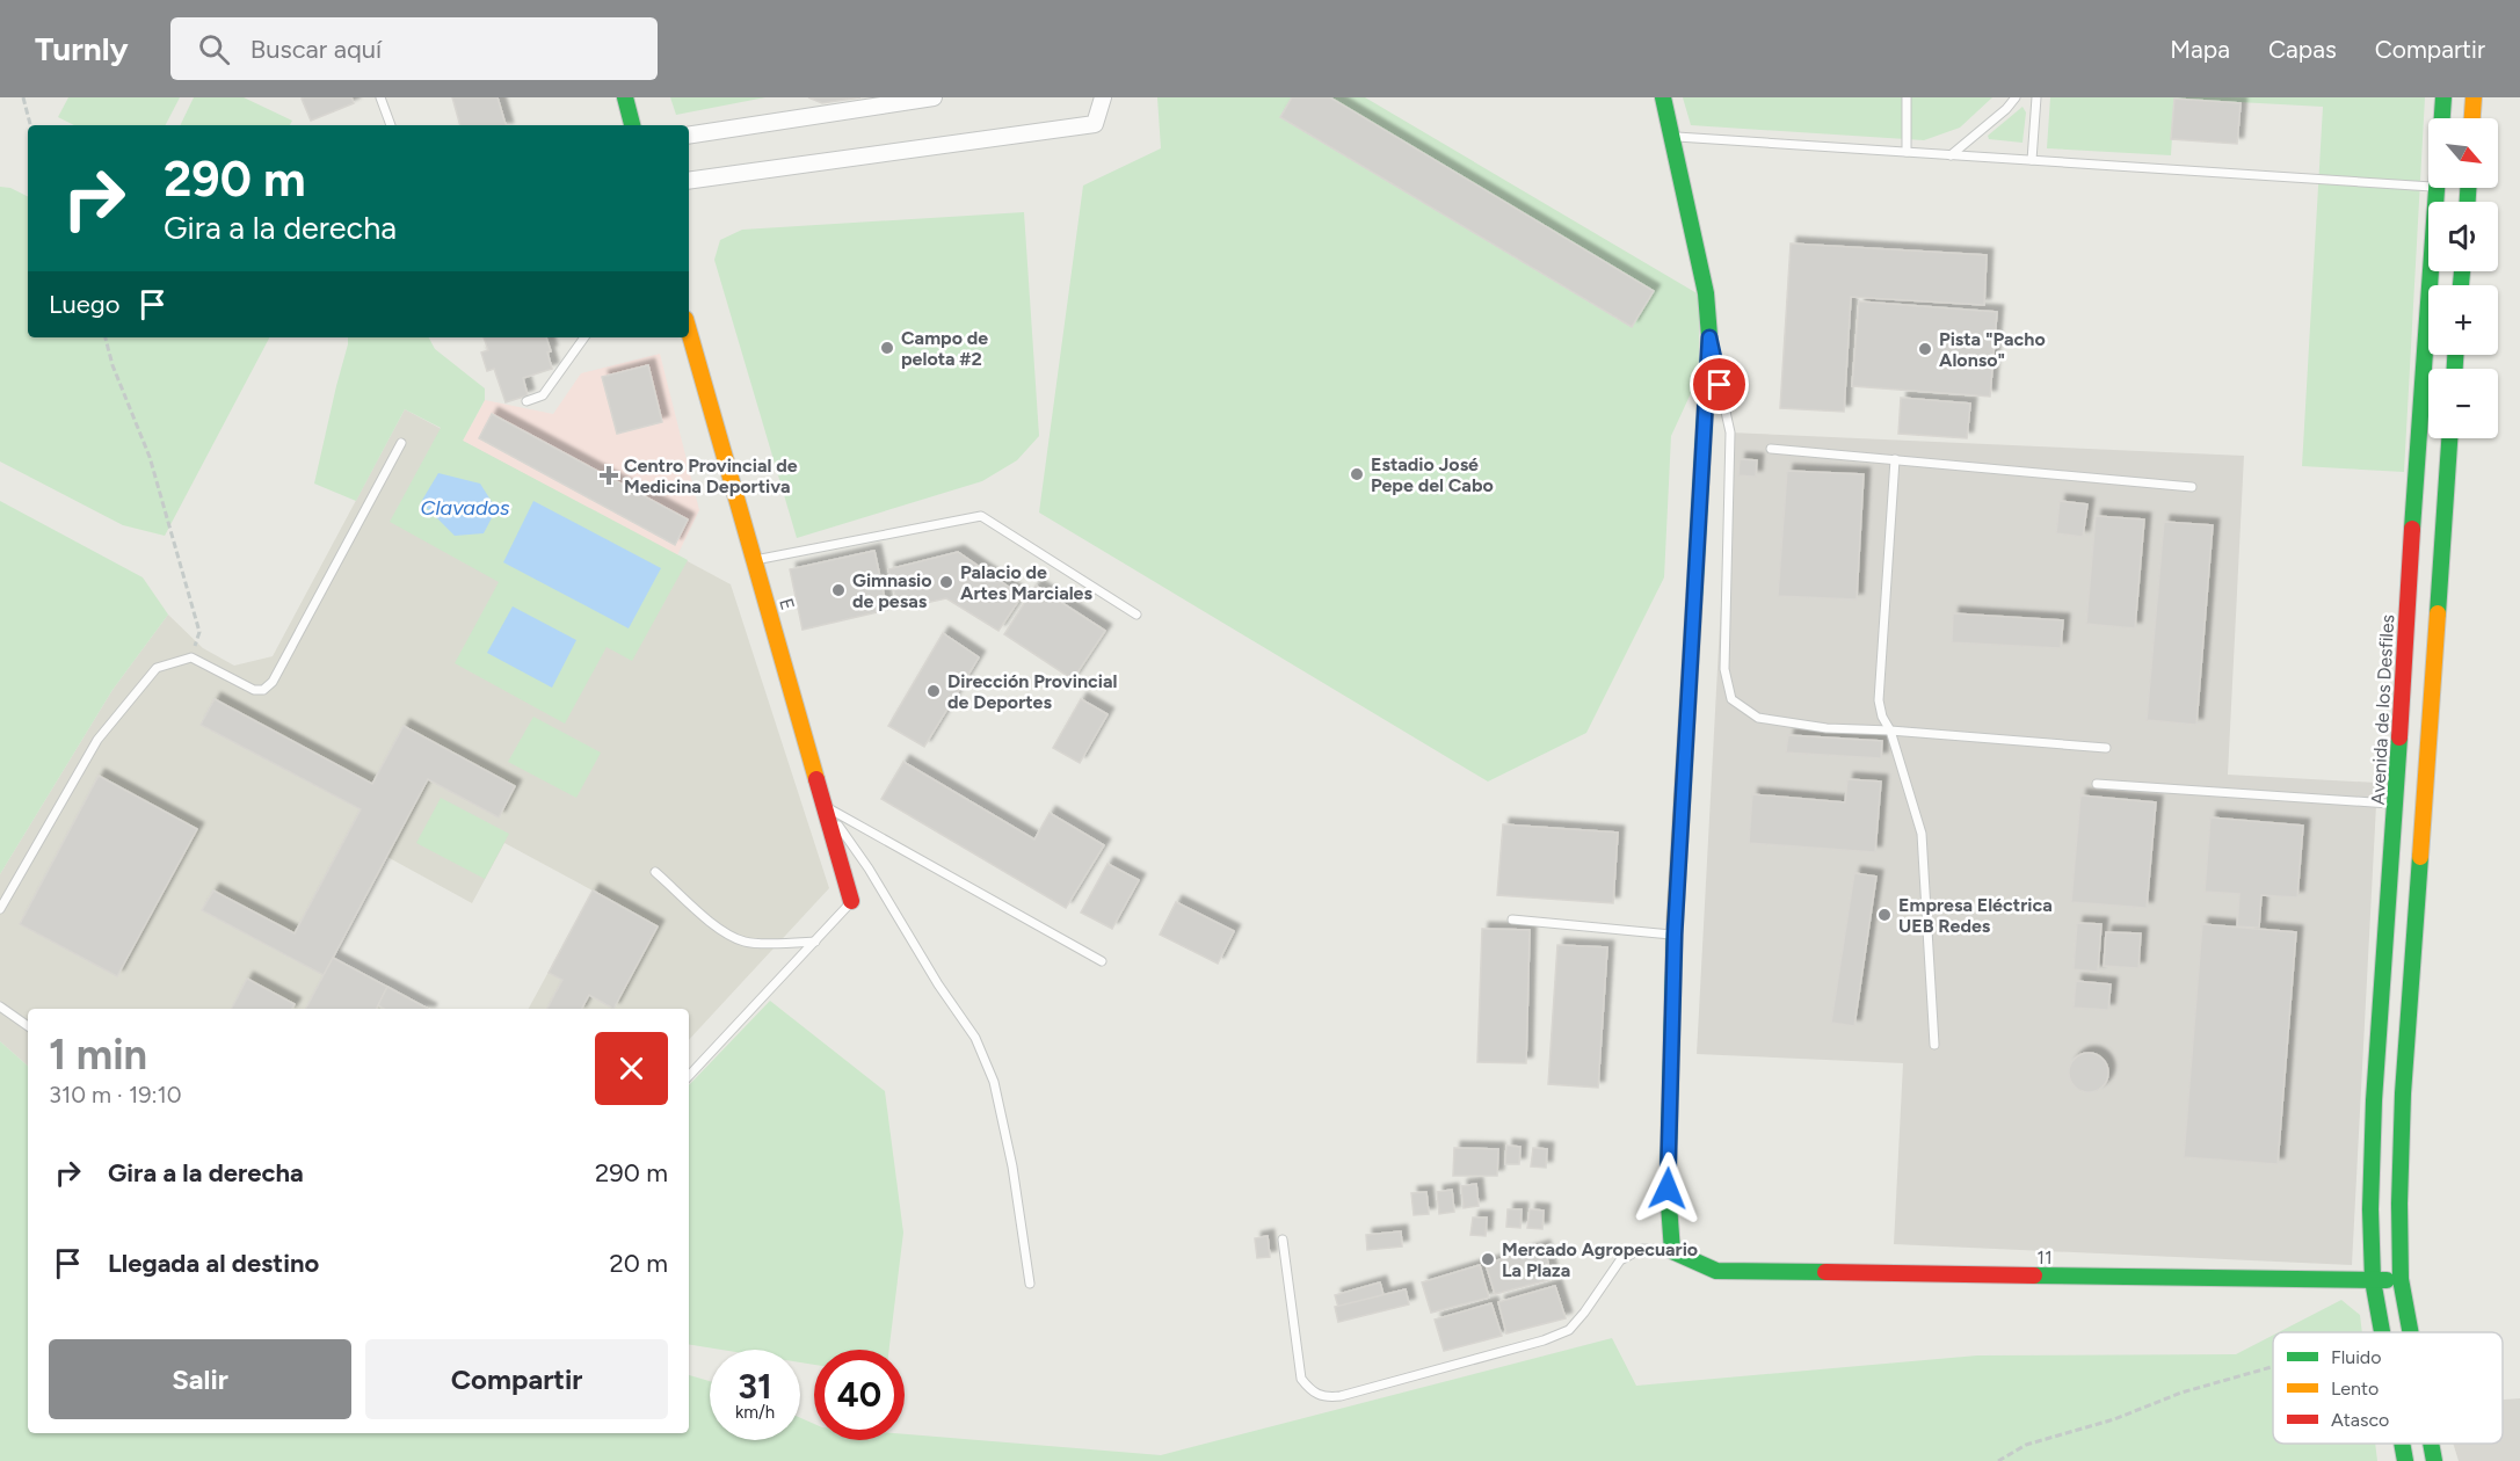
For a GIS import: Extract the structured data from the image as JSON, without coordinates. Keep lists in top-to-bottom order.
{
  "streets": {
    "main road": ["E", "Avenida de los Desfiles", "11"]
  },
  "crossings": [
    ["Avenida de los Desfiles", "11"]
  ],
  "water": ["Clavados"],
  "places": {
    "other": [
      "Campo de pelota #2",
      "Pista \"Pacho Alonso\"",
      "Estadio José Pepe del Cabo",
      "Palacio de Artes Marciales",
      "Gimnasio de pesas",
      "Dirección Provincial de Deportes",
      "Empresa Eléctrica UEB Redes",
      "Mercado Agropecuario La Plaza"
    ],
    "health": ["Centro Provincial de Medicina Deportiva"]
  },
  "legend": ["Fluido", "Lento", "Atasco"],
  "north": "bottom right",
  "page": {
    "header": "Turnly",
    "search": "Buscar aquí",
    "nav": ["Mapa", "Capas", "Compartir"],
    "map_buttons": ["+", "−"],
    "turn": ["290 m", "Gira a la derecha"],
    "then": "Luego",
    "heading": ["1 min", "310 m · 19:10"],
    "list": [
      {
        "name": "Gira a la derecha",
        "value": "290 m"
      },
      {
        "name": "Llegada al destino",
        "value": "20 m"
      }
    ],
    "buttons": ["Salir", "Compartir"],
    "speed": "31 km/h",
    "limit": "40"
  }
}
